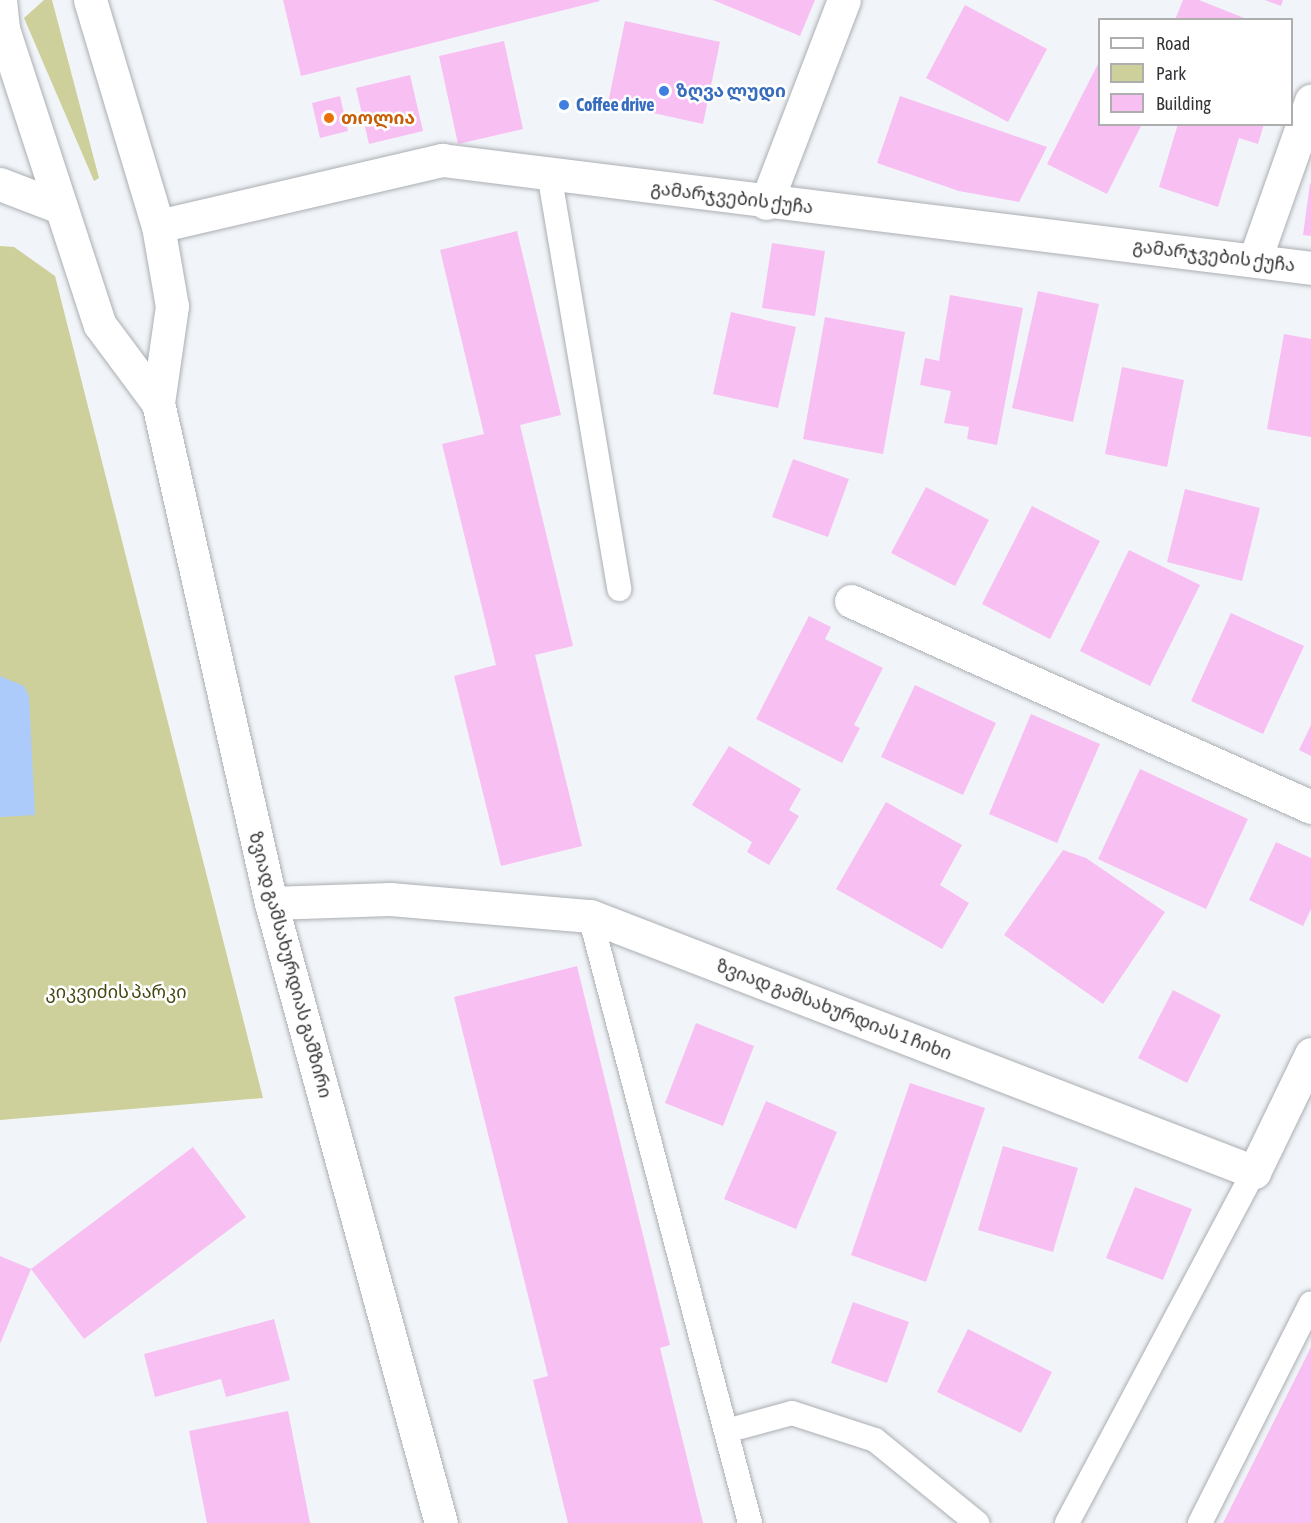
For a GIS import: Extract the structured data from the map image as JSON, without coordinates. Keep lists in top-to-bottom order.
{
  "streets": {
    "street": ["გამარჯვების ქუჩა", "ზვიად გამსახურდიას გამზირი", "ზვიად გამსახურდიას 1 ჩიხი"]
  },
  "crossings": [
    ["გამარჯვების ქუჩა", "ზვიად გამსახურდიას გამზირი"],
    ["ზვიად გამსახურდიას გამზირი", "ზვიად გამსახურდიას 1 ჩიხი"]
  ],
  "parks": ["კიკვიძის პარკი"],
  "places": ["ზღვა ლუდი", "Coffee drive", "თოლია"],
  "legend": ["Road", "Park", "Building"]
}
